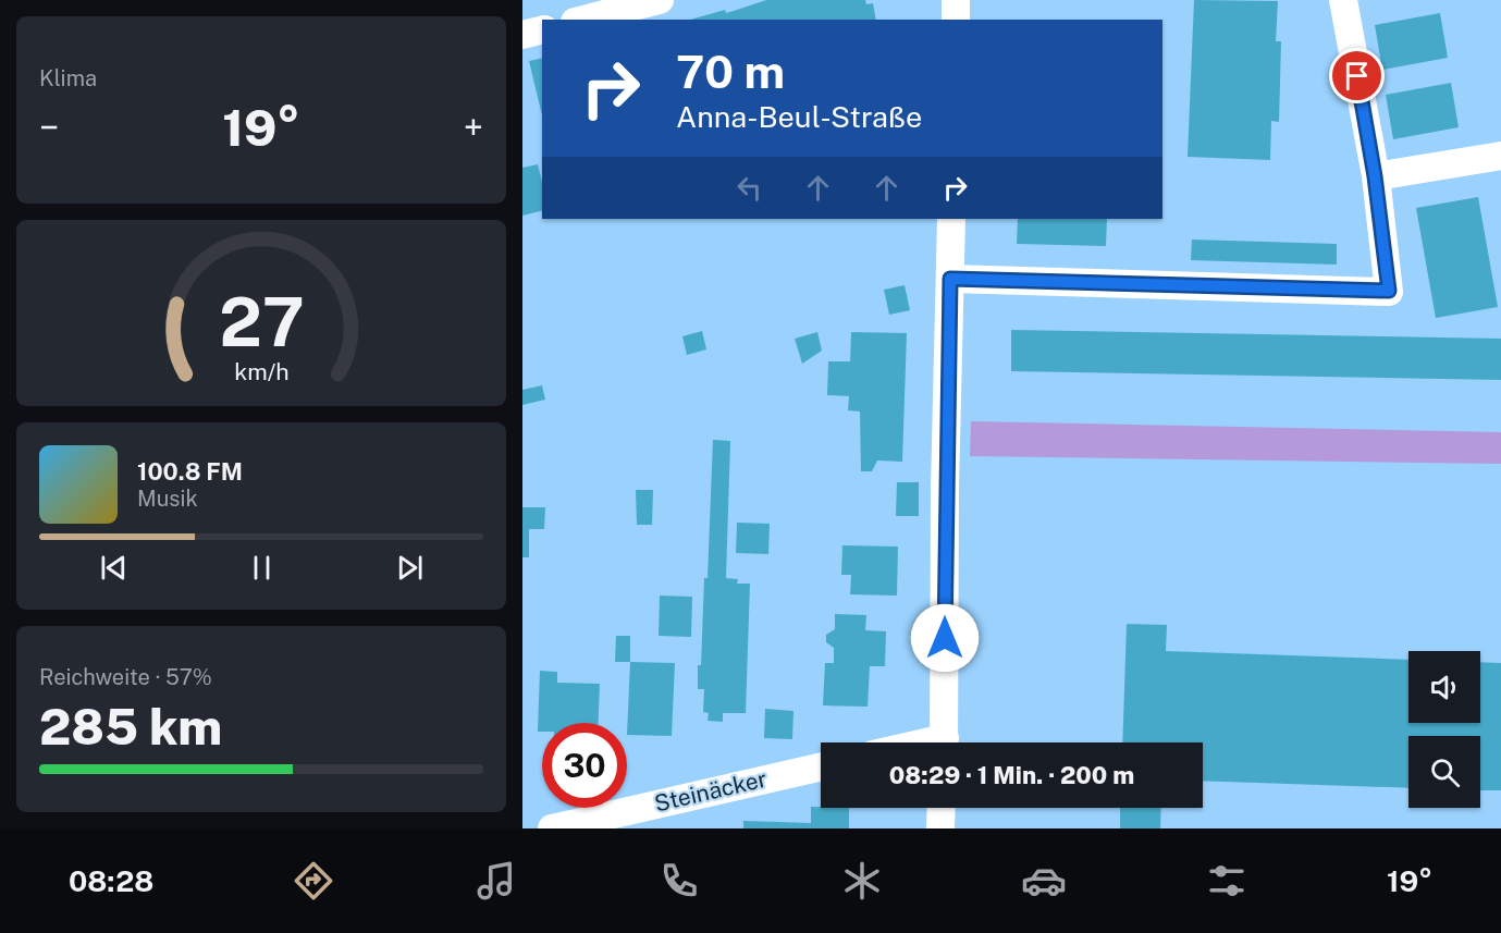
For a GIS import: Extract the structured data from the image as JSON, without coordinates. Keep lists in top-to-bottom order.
{
  "streets": {
    "street": ["Steinäcker"]
  },
  "page": {
    "tile": [
      "Klima",
      ["Reichweite · 57%", "285 km"]
    ],
    "turn": ["70 m", "Anna-Beul-Straße"],
    "heat": ["−", "19°", "+"],
    "song": ["100.8 FM", "Musik"],
    "limit": "30",
    "trip": "08:29 · 1 Min. · 200 m",
    "tabs": ["08:28", "19°"],
    "gauge": ["27", "km/h"]
  }
}
